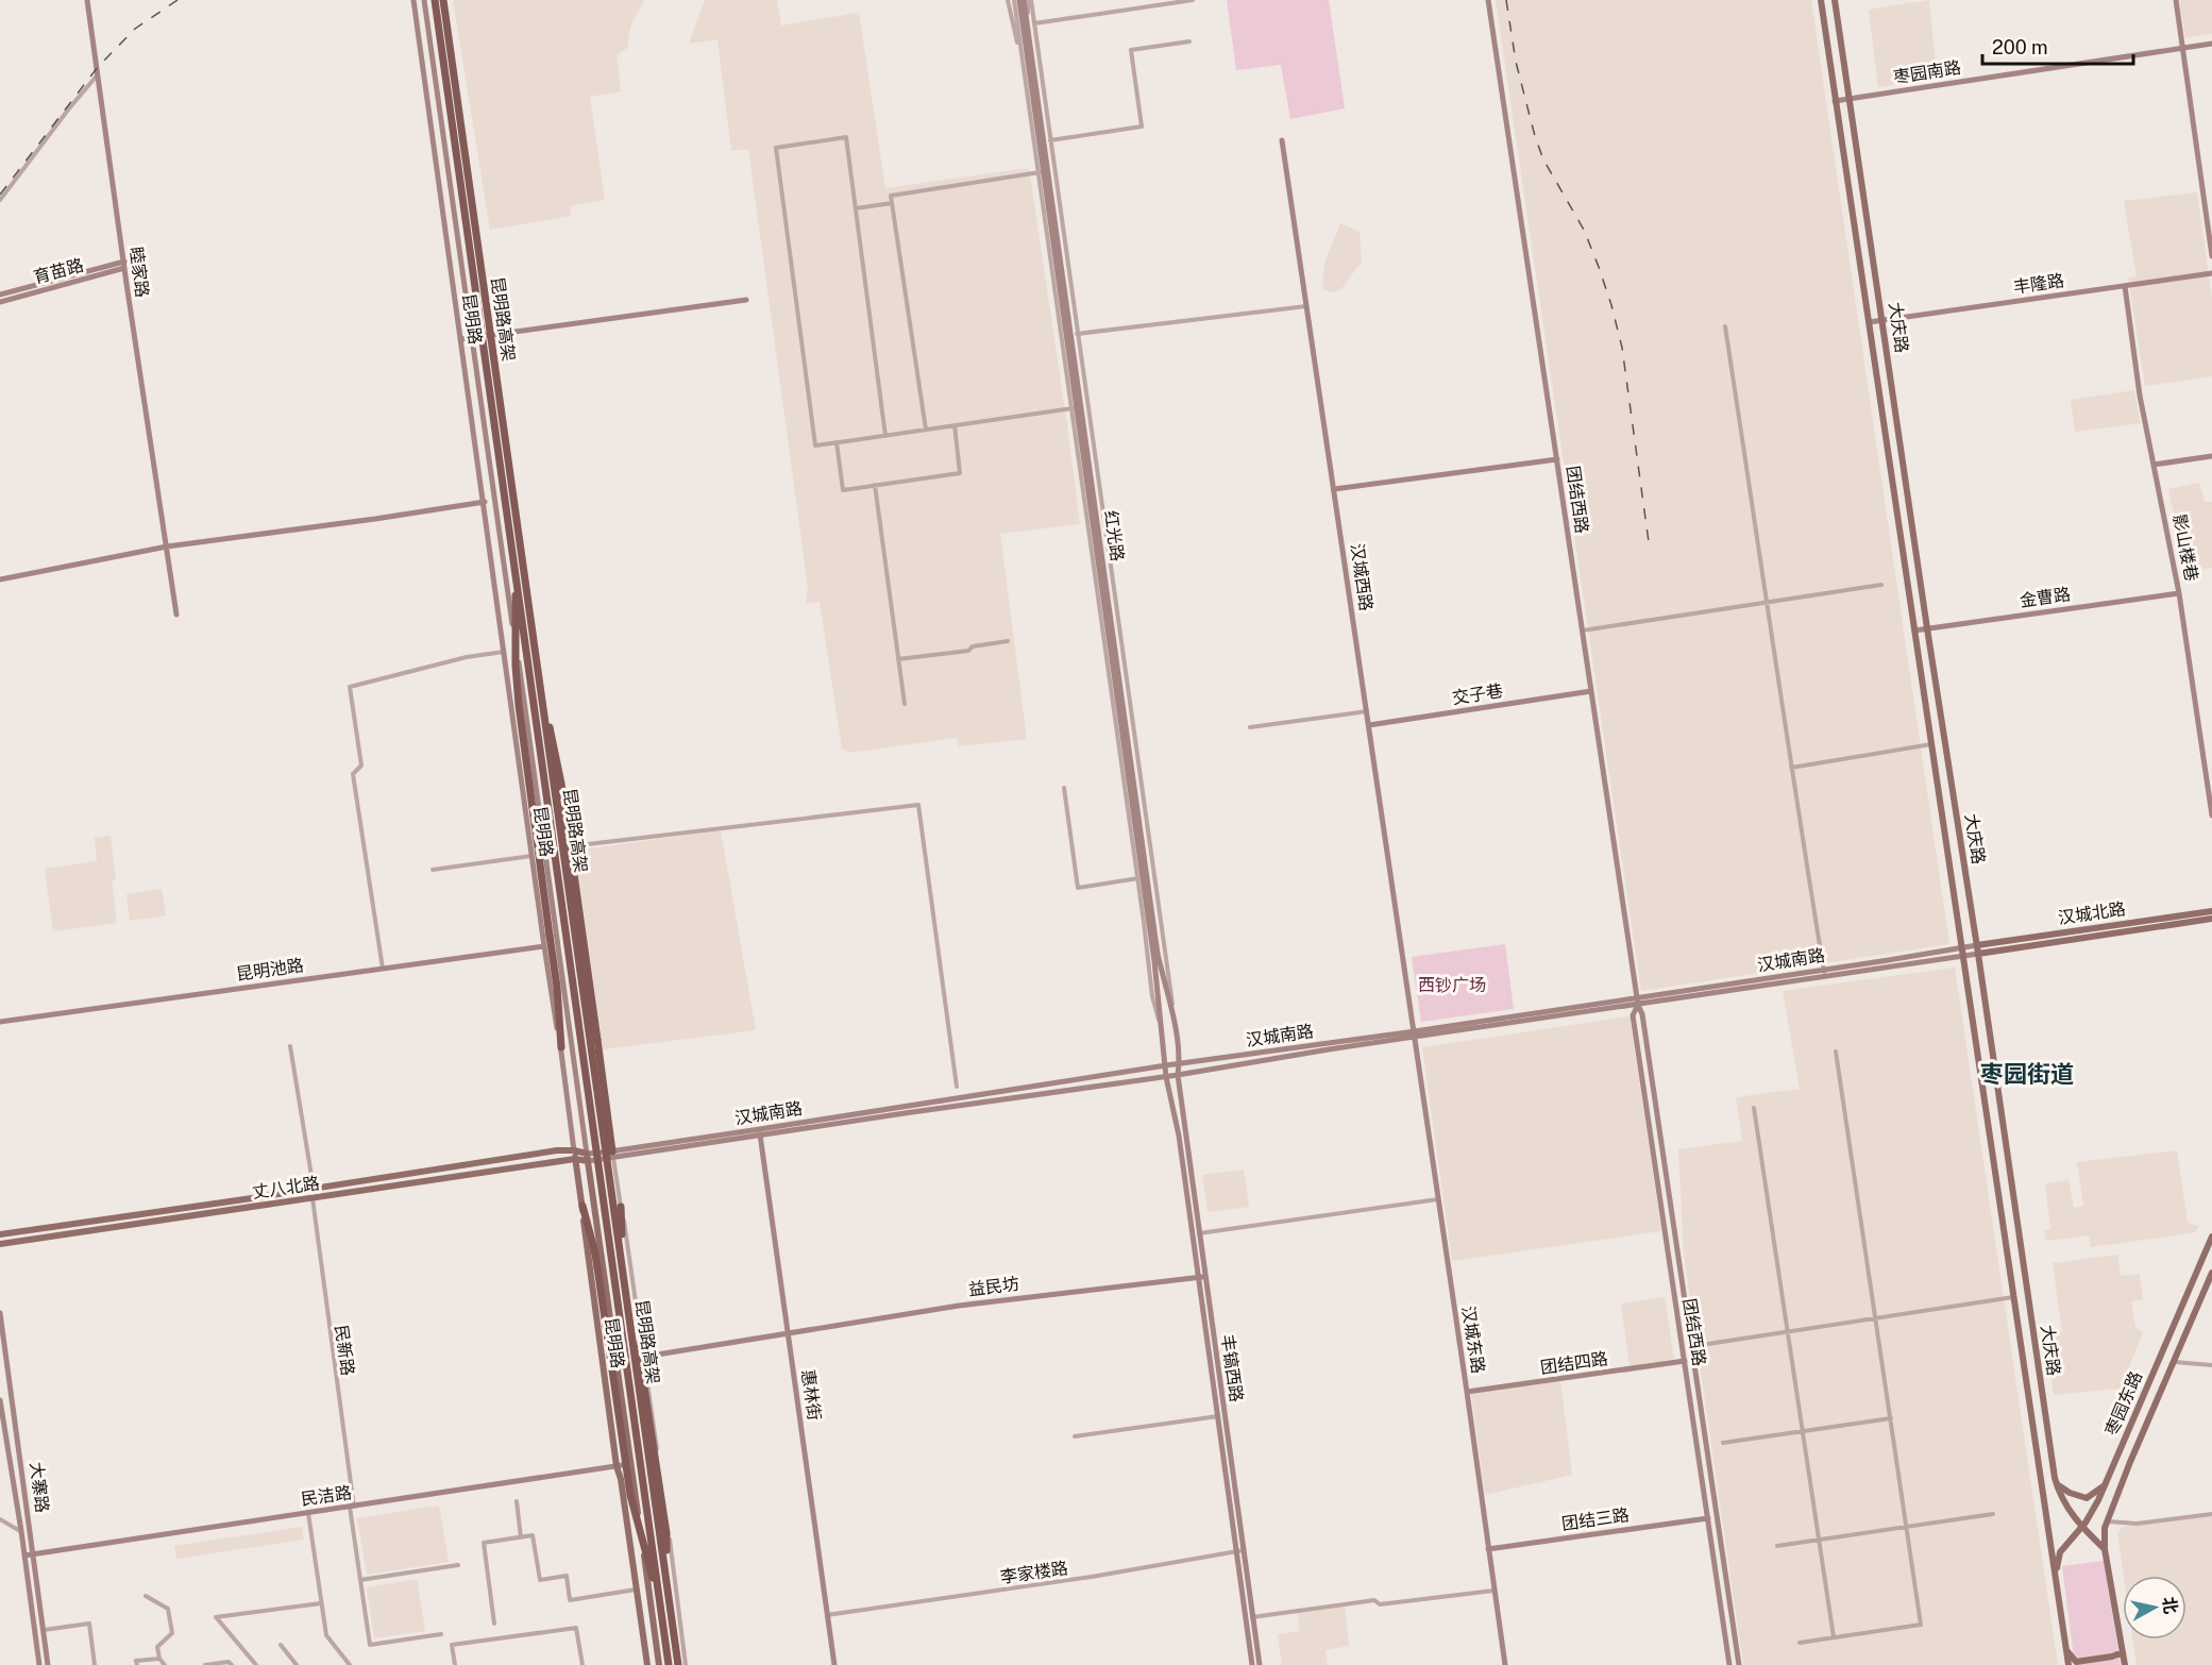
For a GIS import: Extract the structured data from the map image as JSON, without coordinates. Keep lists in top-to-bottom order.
{
  "streets": {
    "highway": ["昆明路高架"],
    "main road": [
      "昆明路",
      "大庆路",
      "汉城北路",
      "丈八北路",
      "枣园东路"
    ],
    "street": [
      "枣园南路",
      "育苗路",
      "睦家路",
      "丰隆路",
      "团结西路",
      "红光路",
      "影山楼巷",
      "汉城西路",
      "金曹路",
      "交子巷",
      "汉城南路",
      "昆明池路",
      "益民坊",
      "汉城东路",
      "民新路",
      "团结四路",
      "丰镐西路",
      "惠林街",
      "大寨路",
      "民洁路",
      "团结三路",
      "李家楼路"
    ]
  },
  "crossings": [
    ["枣园南路", "大庆路"],
    ["育苗路", "睦家路"],
    ["丰隆路", "大庆路"],
    ["丰隆路", "影山楼巷"],
    ["昆明路", "汉城南路"],
    ["昆明路", "昆明池路"],
    ["昆明路", "丈八北路"],
    ["昆明路", "益民坊"],
    ["昆明路", "民洁路"],
    ["大庆路", "金曹路"],
    ["大庆路", "汉城北路"],
    ["大庆路", "汉城南路"],
    ["大庆路", "枣园东路"],
    ["团结西路", "交子巷"],
    ["团结西路", "汉城南路"],
    ["团结西路", "团结四路"],
    ["团结西路", "团结三路"],
    ["红光路", "汉城南路"],
    ["红光路", "丰镐西路"],
    ["影山楼巷", "金曹路"],
    ["汉城西路", "交子巷"],
    ["汉城西路", "汉城东路"],
    ["汉城北路", "汉城南路"],
    ["汉城南路", "丈八北路"],
    ["汉城南路", "汉城东路"],
    ["汉城南路", "丰镐西路"],
    ["汉城南路", "惠林街"],
    ["丈八北路", "民新路"],
    ["益民坊", "丰镐西路"],
    ["益民坊", "惠林街"],
    ["汉城东路", "团结四路"],
    ["汉城东路", "团结三路"],
    ["民新路", "民洁路"],
    ["丰镐西路", "李家楼路"],
    ["惠林街", "李家楼路"],
    ["大寨路", "民洁路"]
  ],
  "districts": ["枣园街道"],
  "parks": ["西钞广场"],
  "scale_bar": "200 m",
  "north": "right"
}
